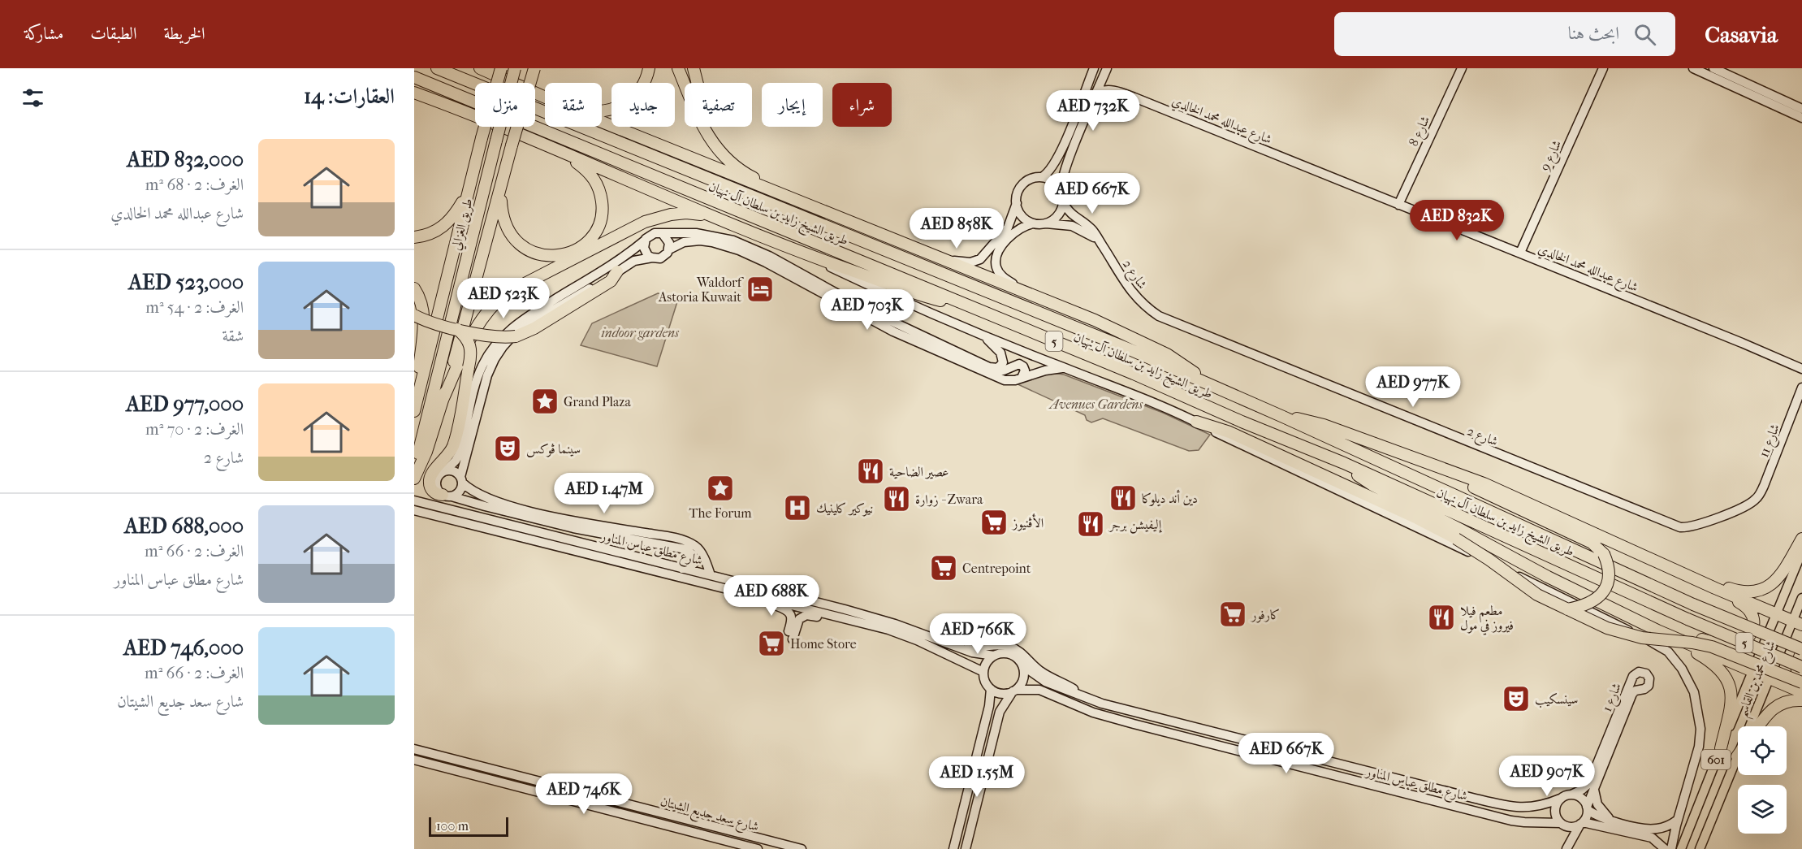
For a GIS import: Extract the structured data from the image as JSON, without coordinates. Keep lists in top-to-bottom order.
{
  "streets": {
    "highway": ["طريق الشيخ زايد بن سلطان آل نهيان", "طريق الغزالي", "5"],
    "main road": ["شارع محمد بن القاسم", "601"],
    "street": [
      "شارع عبدالله محمد الخالدي",
      "شارع 8",
      "شارع 9",
      "شارع 2",
      "شارع 11",
      "شارع مطلق عباس المناور",
      "شارع 1",
      "شارع سعد جديع الشيتان"
    ]
  },
  "crossings": [
    ["شارع عبدالله محمد الخالدي", "شارع 8"],
    ["شارع عبدالله محمد الخالدي", "شارع 9"],
    ["شارع 2", "شارع 11"],
    ["شارع مطلق عباس المناور", "شارع 1"]
  ],
  "parks": ["indoor gardens", "Avenues Gardens"],
  "places": {
    "hotel": ["Waldorf Astoria Kuwait"],
    "place": ["Grand Plaza", "The Forum"],
    "theatre": ["سينما ڤوكس", "سينسكيب"],
    "restaurant": [
      "عصير الضاحية",
      "دين أند ديلوكا",
      "زوارة - Zwara",
      "إليفيشن برجر",
      "مطعم فيلا فيروز في مول"
    ],
    "hospital": ["نيوكير كلينيك"],
    "supermarket": [
      "الأڤنيوز",
      "Centrepoint",
      "كارفور",
      "Home Store"
    ]
  },
  "scale_bar": "100 m",
  "page": {
    "header": "Casavia",
    "search": "ابحث هنا",
    "nav": ["الخريطة", "الطبقات", "مشاركة"],
    "heading": "العقارات: 14",
    "chip": [
      "شراء",
      "إيجار",
      "تصفية",
      "جديد",
      "شقة",
      "منزل"
    ],
    "price": [
      "AED 732K",
      "AED 667K",
      "AED 832K",
      "AED 858K",
      "AED 523K",
      "AED 703K",
      "AED 977K",
      "AED 1.47M",
      "AED 688K",
      "AED 766K",
      "AED 667K",
      "AED 907K",
      "AED 1.55M",
      "AED 746K"
    ],
    "list": [
      {
        "name": "AED 832,000",
        "note": "الغرف: 2 · 68 m² · شارع عبدالله محمد الخالدي"
      },
      {
        "name": "AED 523,000",
        "note": "الغرف: 2 · 54 m² · شقة"
      },
      {
        "name": "AED 977,000",
        "note": "الغرف: 2 · 70 m² · شارع 2"
      },
      {
        "name": "AED 688,000",
        "note": "الغرف: 2 · 66 m² · شارع مطلق عباس المناور"
      },
      {
        "name": "AED 746,000",
        "note": "الغرف: 2 · 66 m² · شارع سعد جديع الشيتان"
      }
    ],
    "scale": "100 m"
  }
}
